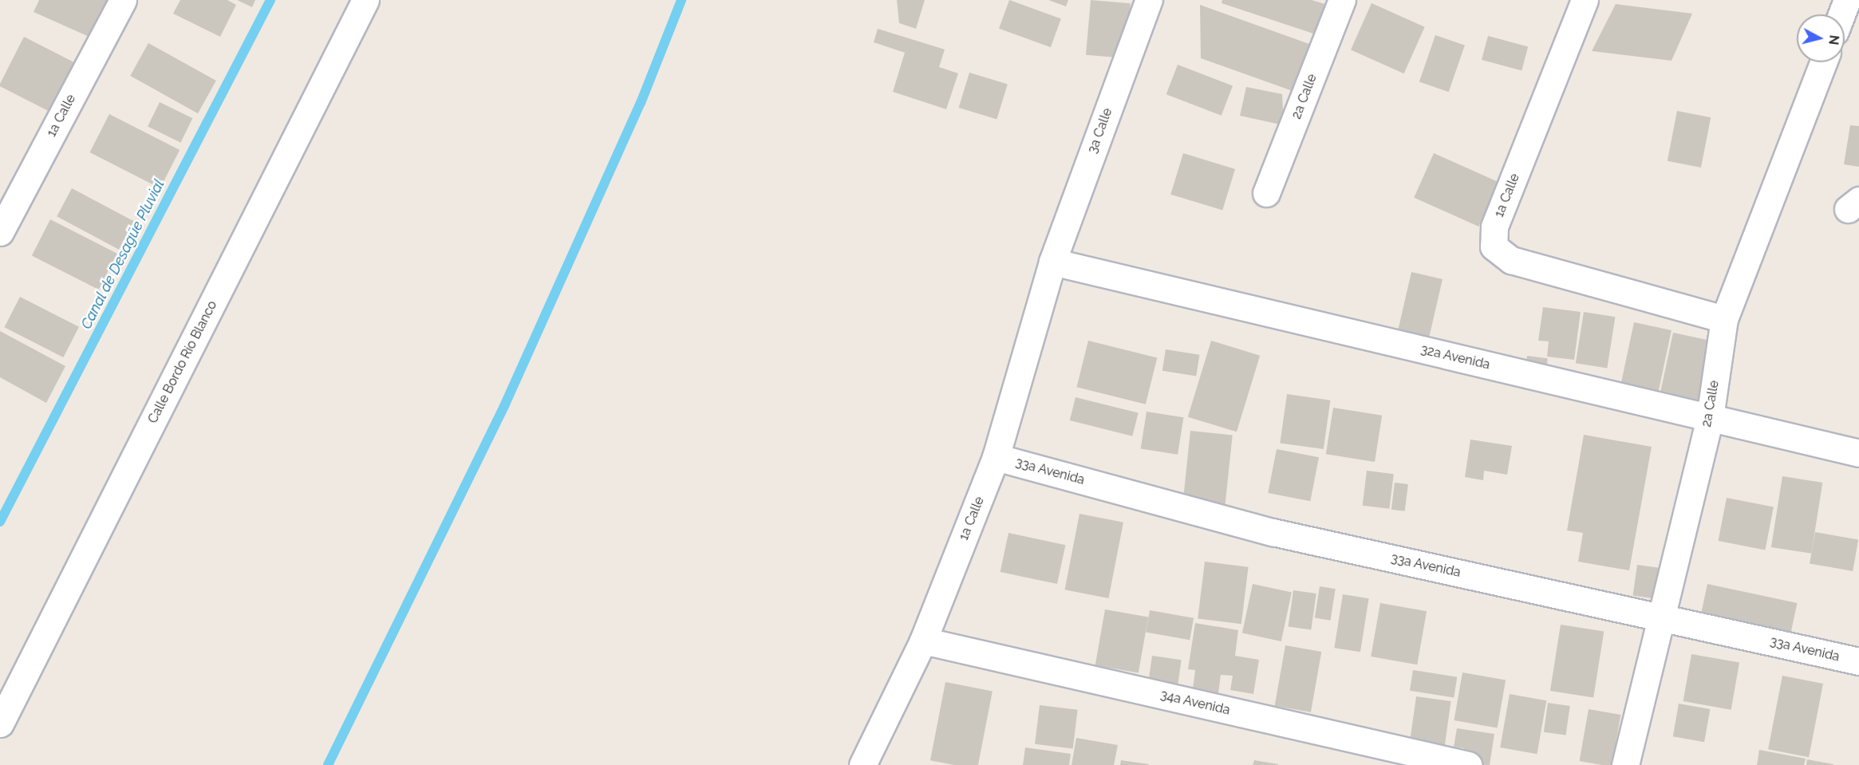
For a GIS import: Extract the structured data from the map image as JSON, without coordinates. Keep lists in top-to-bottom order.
{
  "streets": {
    "street": [
      "2a Calle",
      "1a Calle",
      "3a Calle",
      "32a Avenida",
      "Calle Bordo Río Blanco",
      "33a Avenida",
      "34a Avenida"
    ]
  },
  "crossings": [
    ["2a Calle", "1a Calle"],
    ["2a Calle", "32a Avenida"],
    ["2a Calle", "33a Avenida"],
    ["1a Calle", "3a Calle"],
    ["1a Calle", "32a Avenida"],
    ["1a Calle", "33a Avenida"],
    ["1a Calle", "34a Avenida"],
    ["3a Calle", "32a Avenida"]
  ],
  "water": ["Canal de Desagüe Pluvial"],
  "north": "right"
}
